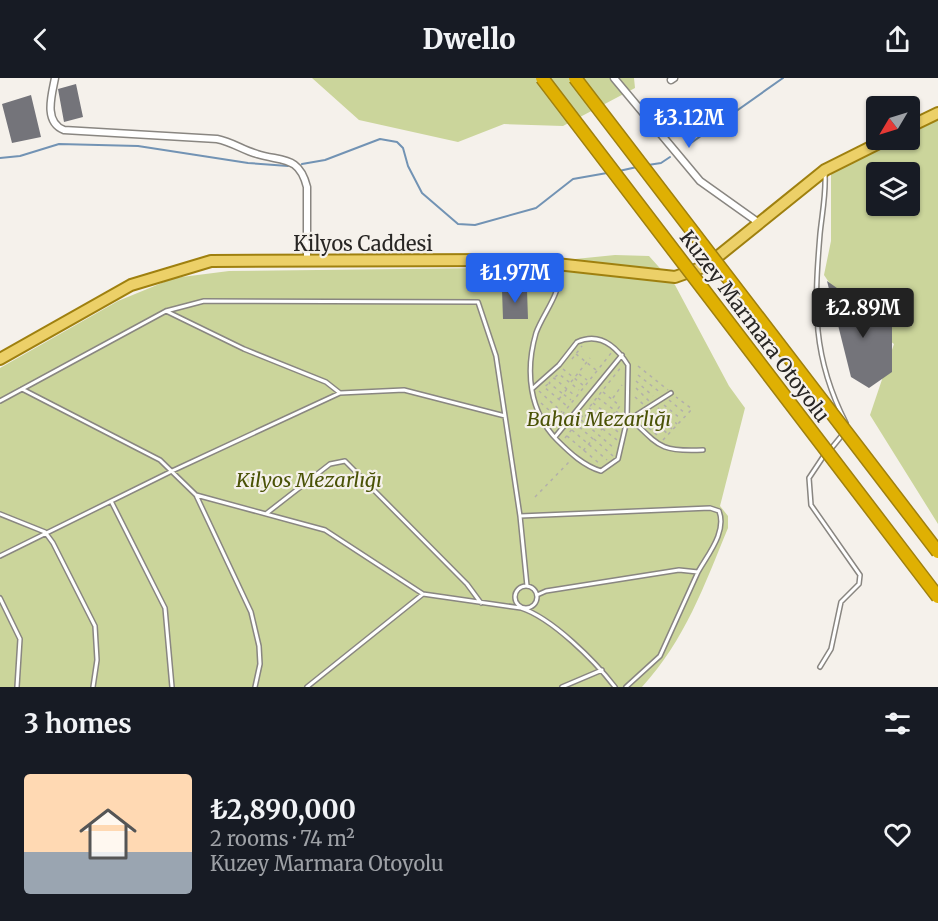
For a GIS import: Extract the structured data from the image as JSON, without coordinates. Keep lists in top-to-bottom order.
{
  "streets": {
    "highway": ["Kuzey Marmara Otoyolu"],
    "main road": ["Kilyos Caddesi"]
  },
  "parks": ["Bahai Mezarlığı", "Kilyos Mezarlığı"],
  "north": "bottom left",
  "page": {
    "header": "Dwello",
    "price": ["₺3.12M", "₺1.97M", "₺2.89M"],
    "heading": "3 homes",
    "list": [
      {
        "name": "₺2,890,000",
        "note": "2 rooms · 74 m² · Kuzey Marmara Otoyolu"
      }
    ]
  }
}
